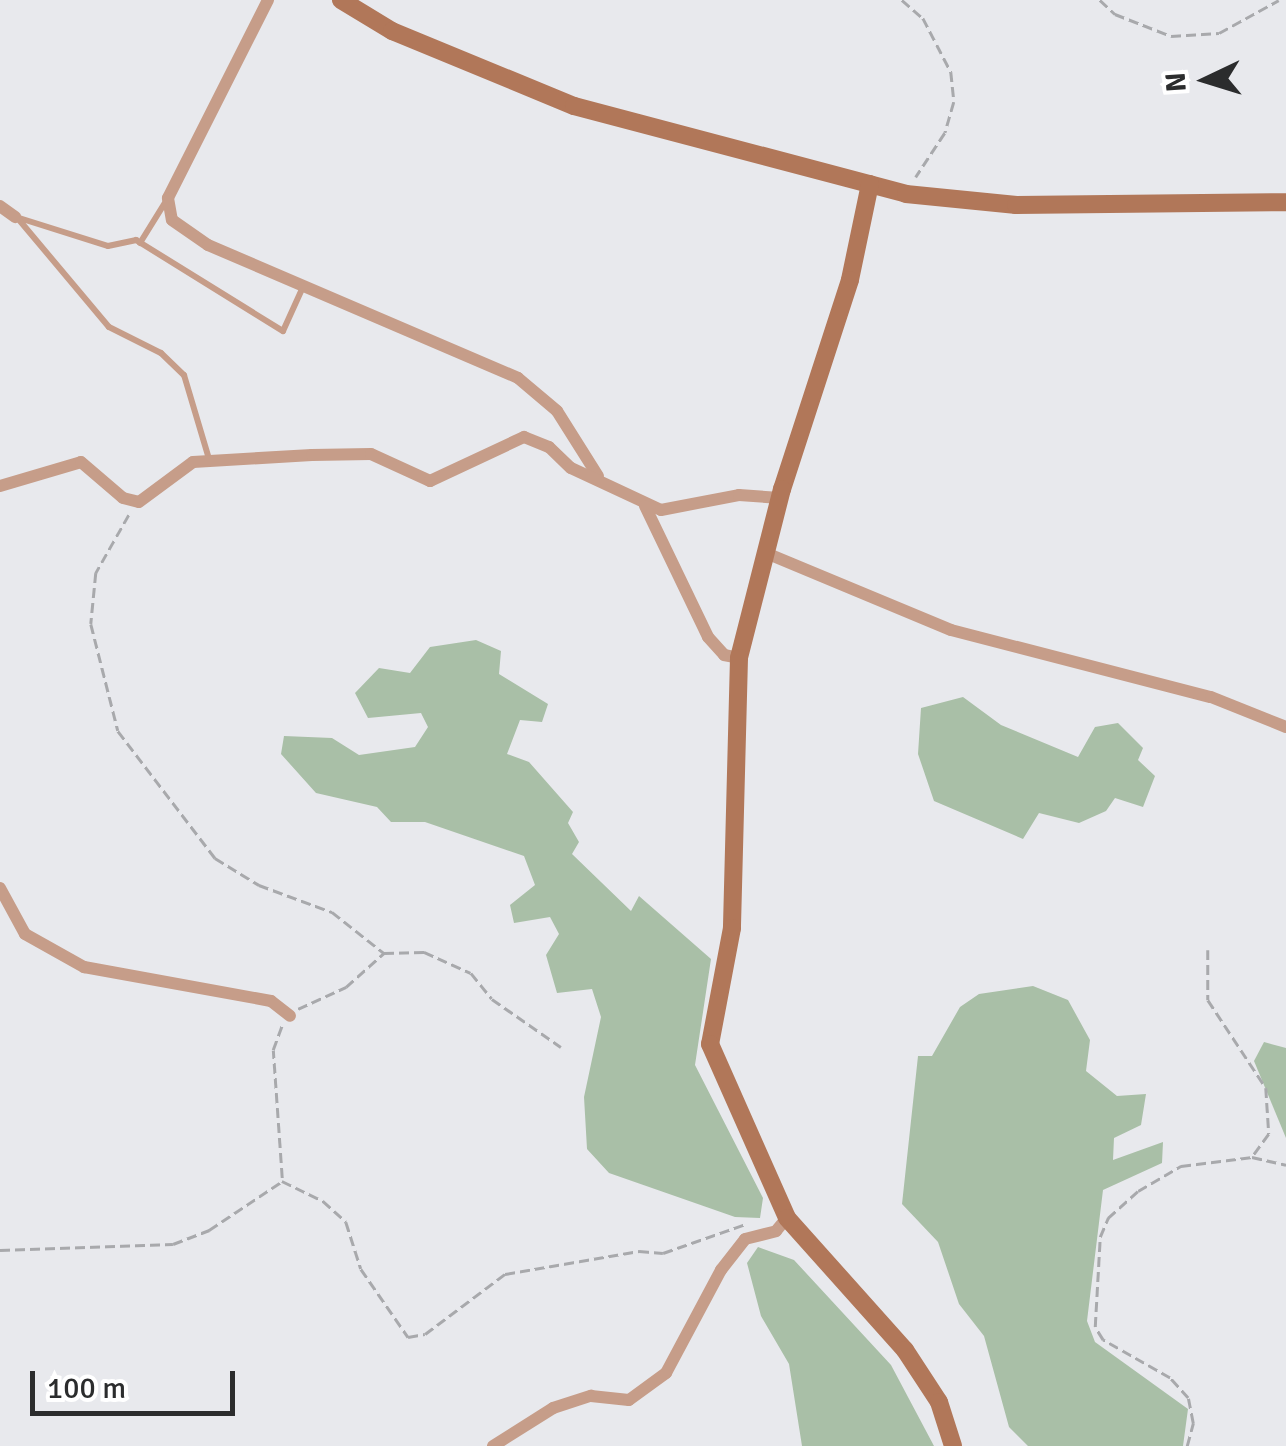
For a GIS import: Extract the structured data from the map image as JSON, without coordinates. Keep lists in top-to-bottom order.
{
  "scale_bar": "100 m",
  "north": "left"
}
